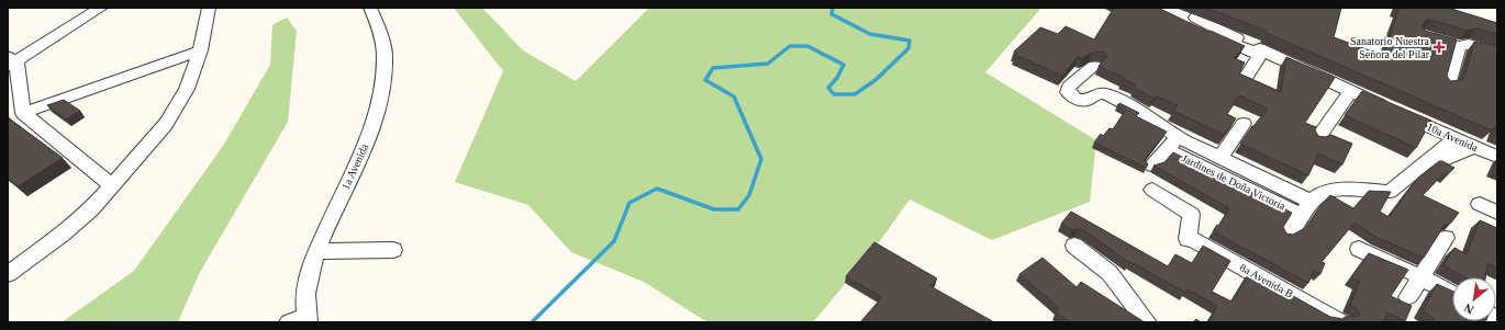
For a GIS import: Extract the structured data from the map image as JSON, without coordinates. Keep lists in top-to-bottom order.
{
  "streets": {
    "street": [
      "10a Avenida",
      "1a Avenida",
      "Jardines de Doña Victoria",
      "8a Avenida B"
    ]
  },
  "crossings": [
    ["10a Avenida", "Jardines de Doña Victoria"]
  ],
  "places": {
    "health": ["Sanatorio Nuestra Señora del Pilar"]
  },
  "north": "bottom left"
}
